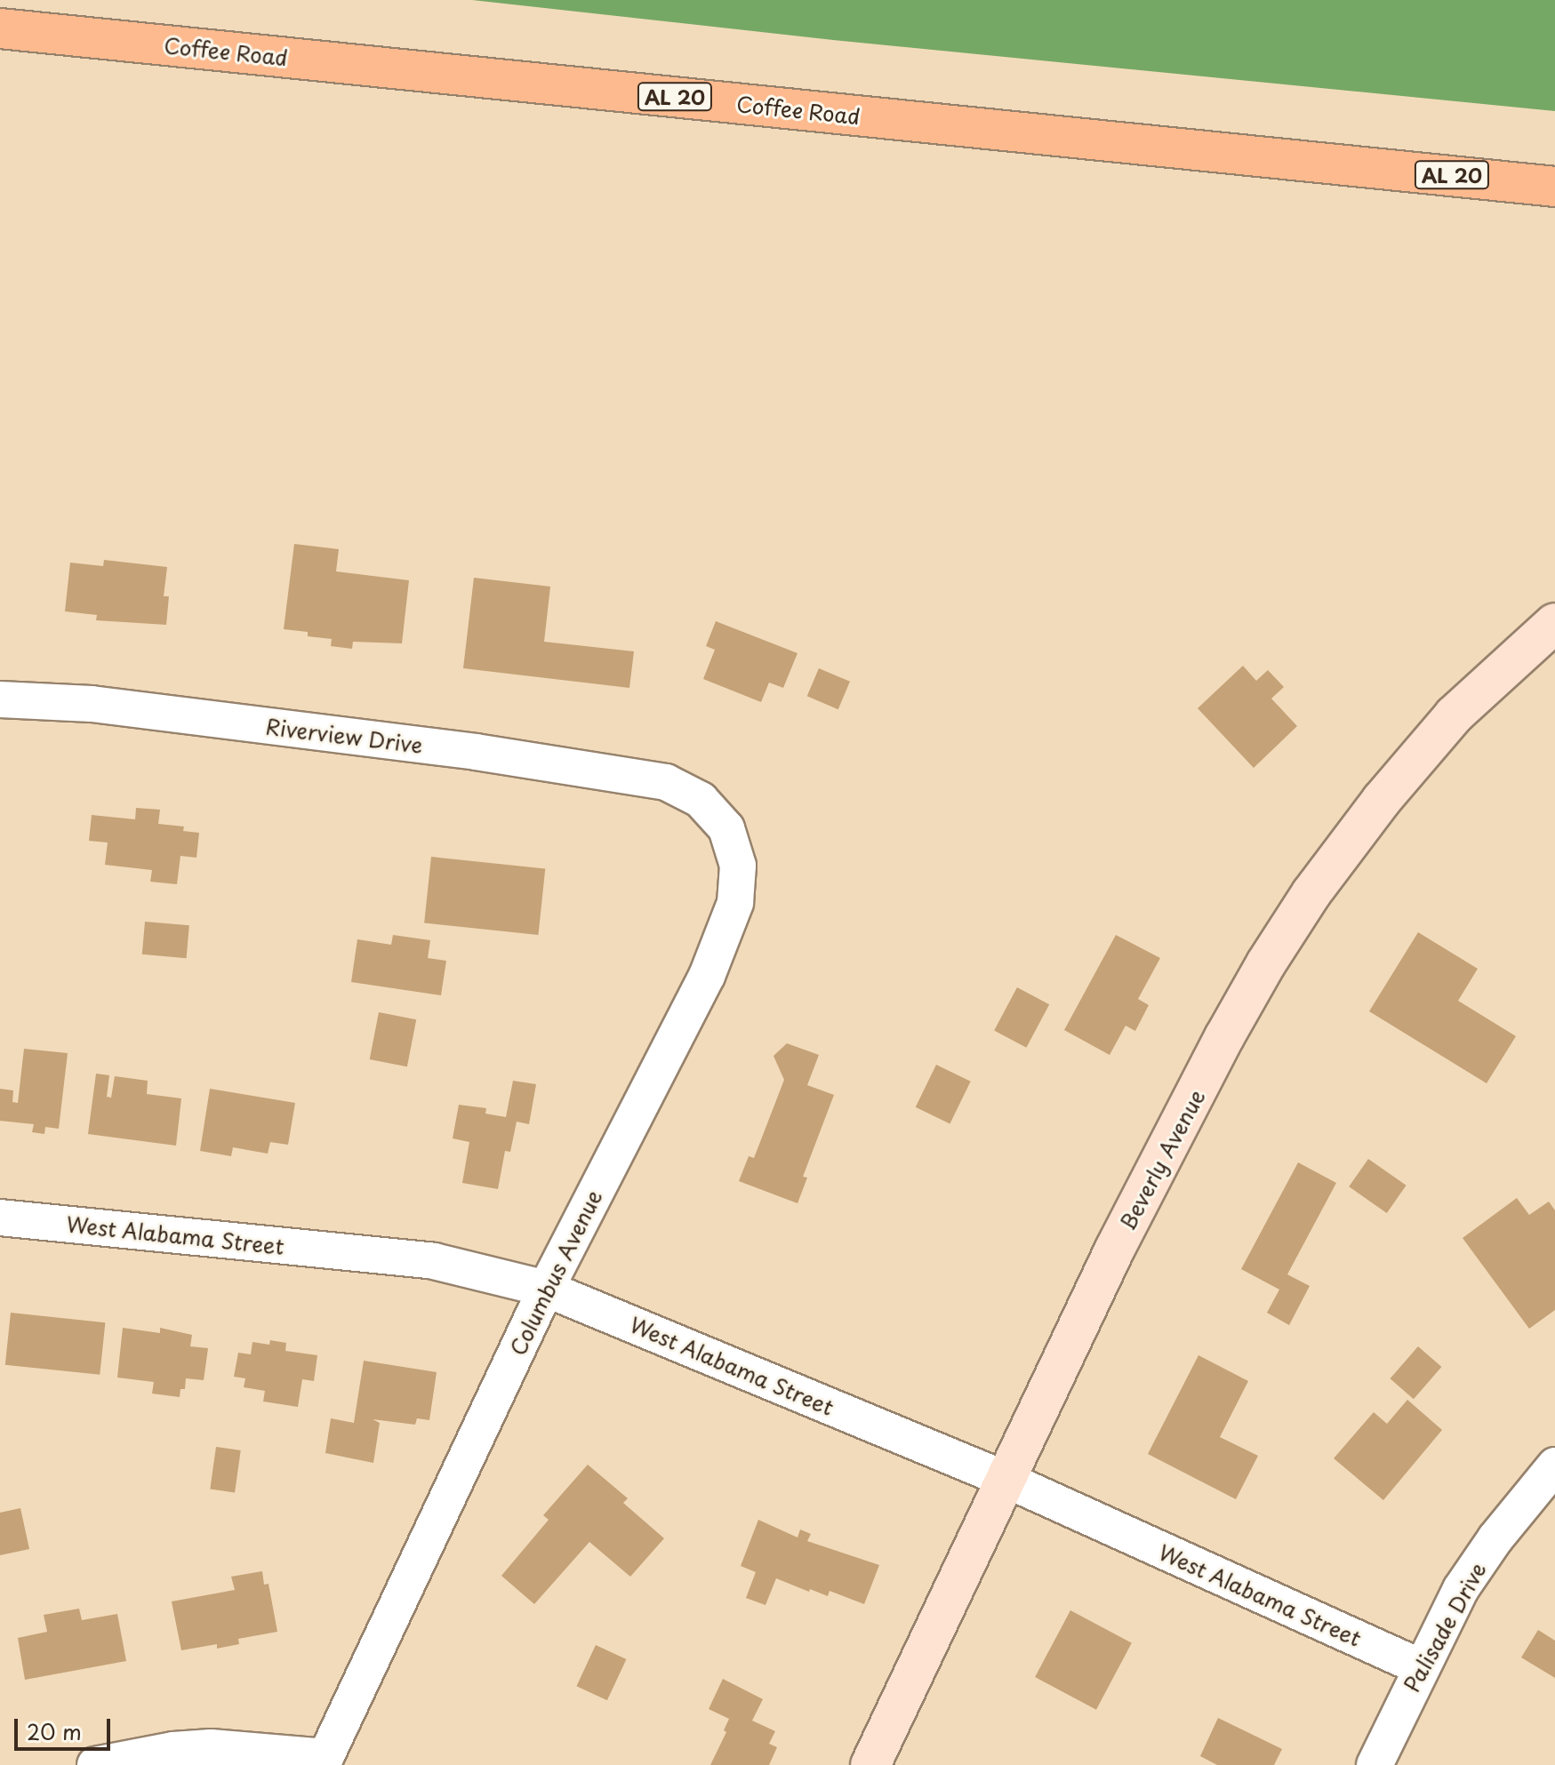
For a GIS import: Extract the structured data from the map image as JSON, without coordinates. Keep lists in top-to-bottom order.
{
  "streets": {
    "main road": ["Coffee Road", "AL 20"],
    "street": [
      "Riverview Drive",
      "Beverly Avenue",
      "West Alabama Street",
      "Columbus Avenue",
      "Palisade Drive"
    ]
  },
  "crossings": [
    ["Riverview Drive", "Columbus Avenue"],
    ["Beverly Avenue", "West Alabama Street"],
    ["West Alabama Street", "Columbus Avenue"],
    ["West Alabama Street", "Palisade Drive"]
  ],
  "scale_bar": "20 m"
}
